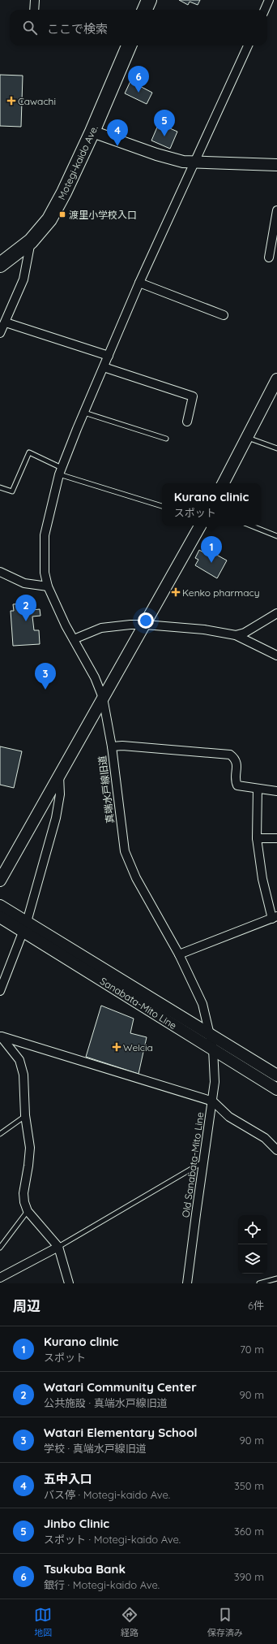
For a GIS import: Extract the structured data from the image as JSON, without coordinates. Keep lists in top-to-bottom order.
{
  "streets": {
    "highway": ["Motegi-kaido Ave."],
    "street": ["真端水戸線旧道", "Sanabata-Mito Line", "Old Sanabata-Mito Line"]
  },
  "crossings": [
    ["真端水戸線旧道", "Sanabata-Mito Line"],
    ["真端水戸線旧道", "Old Sanabata-Mito Line"],
    ["Sanabata-Mito Line", "Old Sanabata-Mito Line"]
  ],
  "places": {
    "health": ["Cawachi", "Kenko pharmacy", "Welcia"],
    "transit": ["渡里小学校入口"]
  },
  "page": {
    "search": "ここで検索",
    "pins": [
      "6",
      "5",
      "4",
      "1",
      "2",
      "3"
    ],
    "popup": ["Kurano clinic", "スポット"],
    "heading": ["周辺", "6件"],
    "list": [
      {
        "mark": "1",
        "name": "Kurano clinic",
        "note": "スポット",
        "value": "70 m"
      },
      {
        "mark": "2",
        "name": "Watari Community Center",
        "note": "公共施設 · 真端水戸線旧道",
        "value": "90 m"
      },
      {
        "mark": "3",
        "name": "Watari Elementary School",
        "note": "学校 · 真端水戸線旧道",
        "value": "90 m"
      },
      {
        "mark": "4",
        "name": "五中入口",
        "note": "バス停 · Motegi-kaido Ave.",
        "value": "350 m"
      },
      {
        "mark": "5",
        "name": "Jinbo Clinic",
        "note": "スポット · Motegi-kaido Ave.",
        "value": "360 m"
      },
      {
        "mark": "6",
        "name": "Tsukuba Bank",
        "note": "銀行 · Motegi-kaido Ave.",
        "value": "390 m"
      }
    ],
    "nav": ["地図", "経路", "保存済み"]
  }
}
